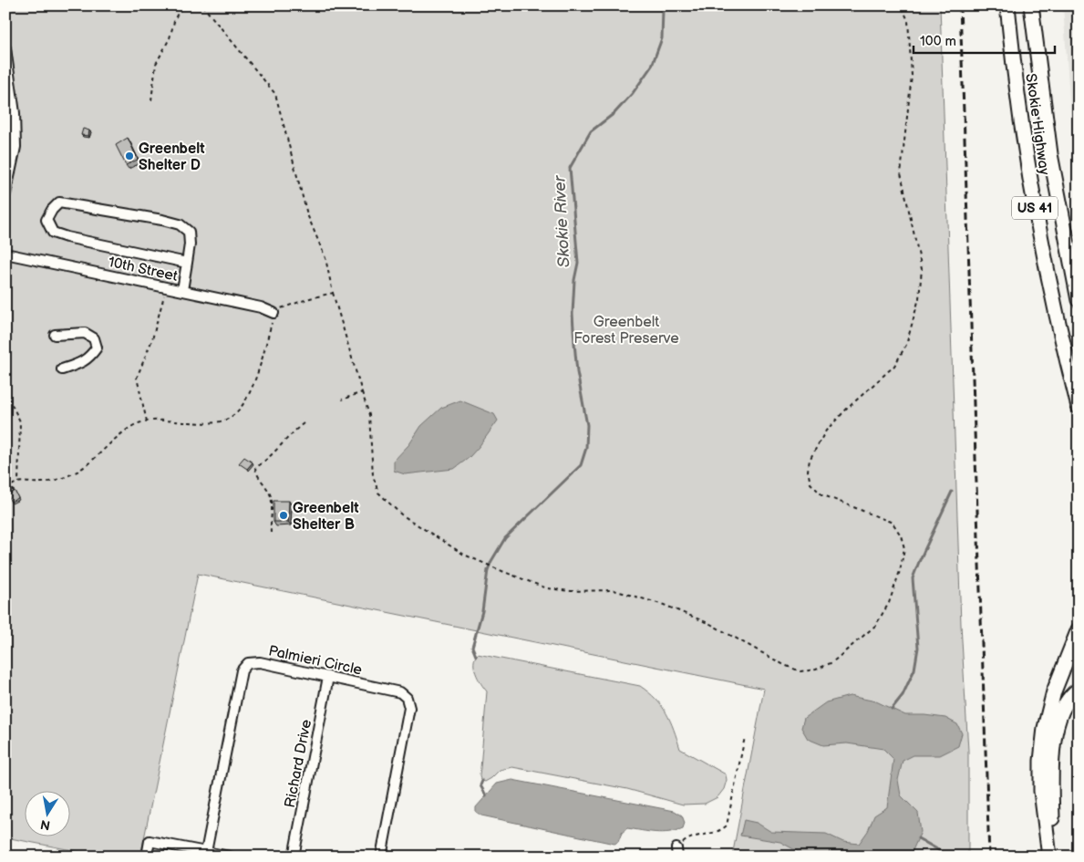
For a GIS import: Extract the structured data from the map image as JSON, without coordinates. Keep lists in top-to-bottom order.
{
  "streets": {
    "highway": ["Skokie Highway", "US 41"],
    "street": ["10th Street", "Palmieri Circle", "Richard Drive"]
  },
  "crossings": [
    ["Palmieri Circle", "Richard Drive"]
  ],
  "water": ["Skokie River"],
  "parks": ["Greenbelt Forest Preserve"],
  "places": ["Greenbelt Shelter D", "Greenbelt Shelter B"],
  "scale_bar": "100 m",
  "north": "bottom"
}
